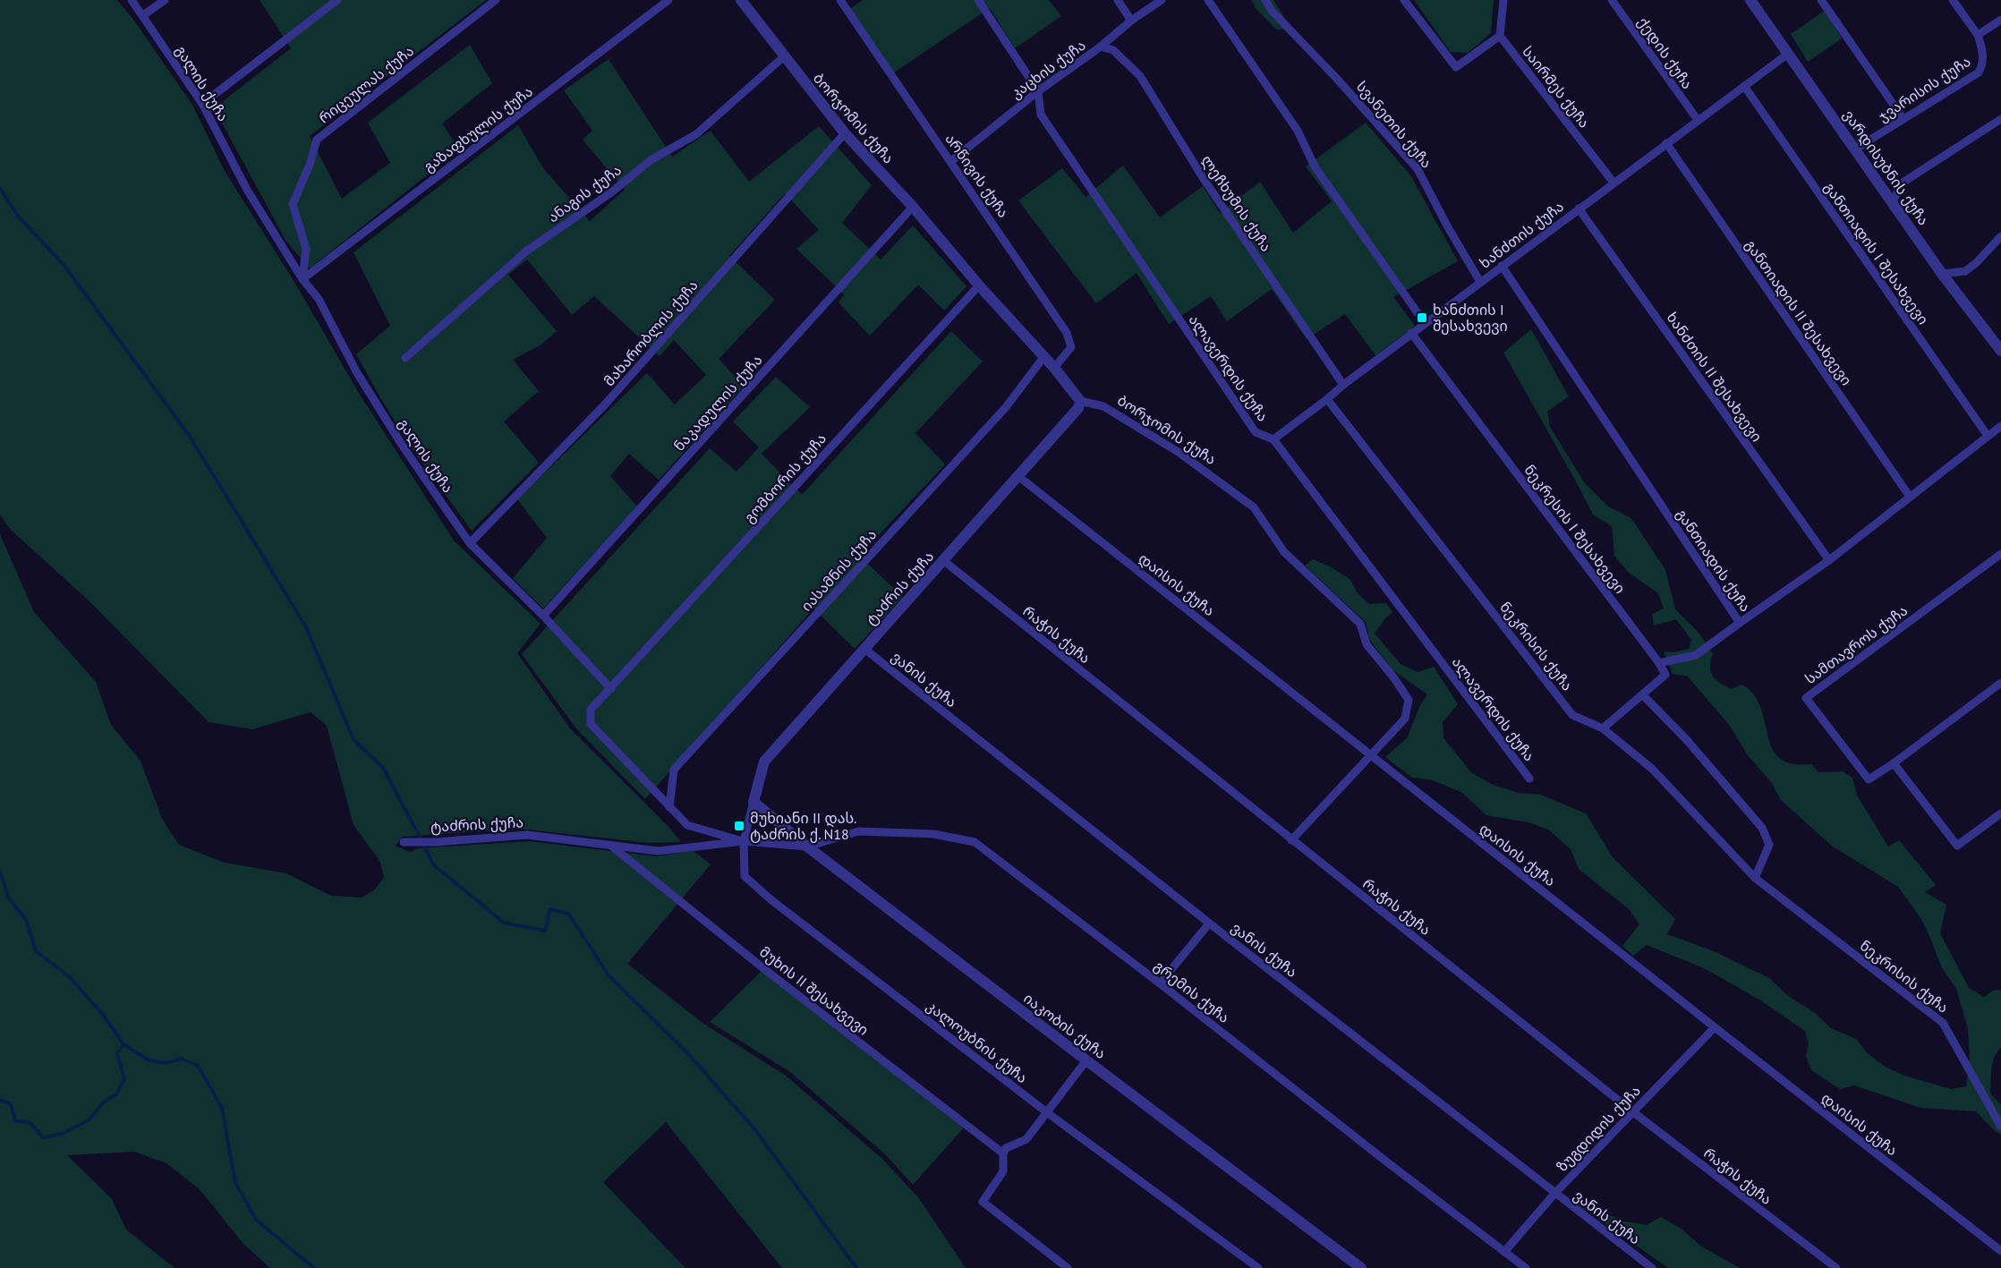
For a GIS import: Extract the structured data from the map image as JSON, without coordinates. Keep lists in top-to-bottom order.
{
  "streets": {
    "street": [
      "ქედის ქუჩა",
      "კაცხის ქუჩა",
      "გალის ქუჩა",
      "რიცეულას ქუჩა",
      "საირმეს ქუჩა",
      "ჯვარისის ქუჩა",
      "ბორჯომის ქუჩა",
      "სვანეთის ქუჩა",
      "გაზაფხულის ქუჩა",
      "ვარდისუბნის ქუჩა",
      "არწივის ქუჩა",
      "ანაგის ქუჩა",
      "ლეჩხუმის ქუჩა",
      "ხანძთის ქუჩა",
      "განთიადის I შესახვევი",
      "განთიადის II შესახვევი",
      "მახარობლის ქუჩა",
      "ალავერდის ქუჩა",
      "ხანძთის II შესახვევი",
      "ნაკადულის ქუჩა",
      "გომბორის ქუჩა",
      "ნეკრესის I შესახვევი",
      "განთიადის ქუჩა",
      "იასამნის ქუჩა",
      "დაისის ქუჩა",
      "ტაძრის ქუჩა",
      "რაჭის ქუჩა",
      "სამთავროს ქუჩა",
      "ნეკრისის ქუჩა",
      "ვანის ქუჩა",
      "მუხის II შესახვევი",
      "გრემის ქუჩა",
      "იაკობის ქუჩა",
      "კალოუბნის ქუჩა",
      "ზუგდიდის ქუჩა"
    ]
  },
  "crossings": [
    ["ქედის ქუჩა", "ხანძთის ქუჩა"],
    ["კაცხის ქუჩა", "არწივის ქუჩა"],
    ["კაცხის ქუჩა", "ლეჩხუმის ქუჩა"],
    ["კაცხის ქუჩა", "ალავერდის ქუჩა"],
    ["გალის ქუჩა", "რიცეულას ქუჩა"],
    ["გალის ქუჩა", "გაზაფხულის ქუჩა"],
    ["გალის ქუჩა", "მახარობლის ქუჩა"],
    ["გალის ქუჩა", "ნაკადულის ქუჩა"],
    ["გალის ქუჩა", "გომბორის ქუჩა"],
    ["რიცეულას ქუჩა", "გაზაფხულის ქუჩა"],
    ["საირმეს ქუჩა", "ხანძთის ქუჩა"],
    ["ჯვარისის ქუჩა", "ვარდისუბნის ქუჩა"],
    ["ბორჯომის ქუჩა", "არწივის ქუჩა"],
    ["ბორჯომის ქუჩა", "ანაგის ქუჩა"],
    ["ბორჯომის ქუჩა", "მახარობლის ქუჩა"],
    ["ბორჯომის ქუჩა", "ნაკადულის ქუჩა"],
    ["ბორჯომის ქუჩა", "გომბორის ქუჩა"],
    ["ბორჯომის ქუჩა", "იასამნის ქუჩა"],
    ["ბორჯომის ქუჩა", "დაისის ქუჩა"],
    ["ბორჯომის ქუჩა", "ტაძრის ქუჩა"],
    ["ბორჯომის ქუჩა", "რაჭის ქუჩა"],
    ["სვანეთის ქუჩა", "ხანძთის ქუჩა"],
    ["ვარდისუბნის ქუჩა", "ხანძთის ქუჩა"],
    ["ლეჩხუმის ქუჩა", "ხანძთის ქუჩა"],
    ["ხანძთის ქუჩა", "განთიადის I შესახვევი"],
    ["ხანძთის ქუჩა", "განთიადის II შესახვევი"],
    ["ხანძთის ქუჩა", "ალავერდის ქუჩა"],
    ["ხანძთის ქუჩა", "ხანძთის II შესახვევი"],
    ["ხანძთის ქუჩა", "ნეკრესის I შესახვევი"],
    ["ხანძთის ქუჩა", "განთიადის ქუჩა"],
    ["ხანძთის ქუჩა", "ნეკრისის ქუჩა"],
    ["განთიადის I შესახვევი", "განთიადის ქუჩა"],
    ["განთიადის II შესახვევი", "განთიადის ქუჩა"],
    ["ხანძთის II შესახვევი", "განთიადის ქუჩა"],
    ["დაისის ქუჩა", "ტაძრის ქუჩა"],
    ["დაისის ქუჩა", "ზუგდიდის ქუჩა"],
    ["ტაძრის ქუჩა", "რაჭის ქუჩა"],
    ["ტაძრის ქუჩა", "ვანის ქუჩა"],
    ["ტაძრის ქუჩა", "მუხის II შესახვევი"],
    ["ტაძრის ქუჩა", "გრემის ქუჩა"],
    ["ტაძრის ქუჩა", "იაკობის ქუჩა"],
    ["ტაძრის ქუჩა", "კალოუბნის ქუჩა"],
    ["რაჭის ქუჩა", "ზუგდიდის ქუჩა"],
    ["ვანის ქუჩა", "ზუგდიდის ქუჩა"],
    ["გრემის ქუჩა", "იაკობის ქუჩა"],
    ["გრემის ქუჩა", "ზუგდიდის ქუჩა"],
    ["იაკობის ქუჩა", "კალოუბნის ქუჩა"]
  ],
  "places": {
    "transit": ["ხანძთის I შესახვევი", "მუხიანი II დას. ტაძრის ქ. N18"]
  }
}
